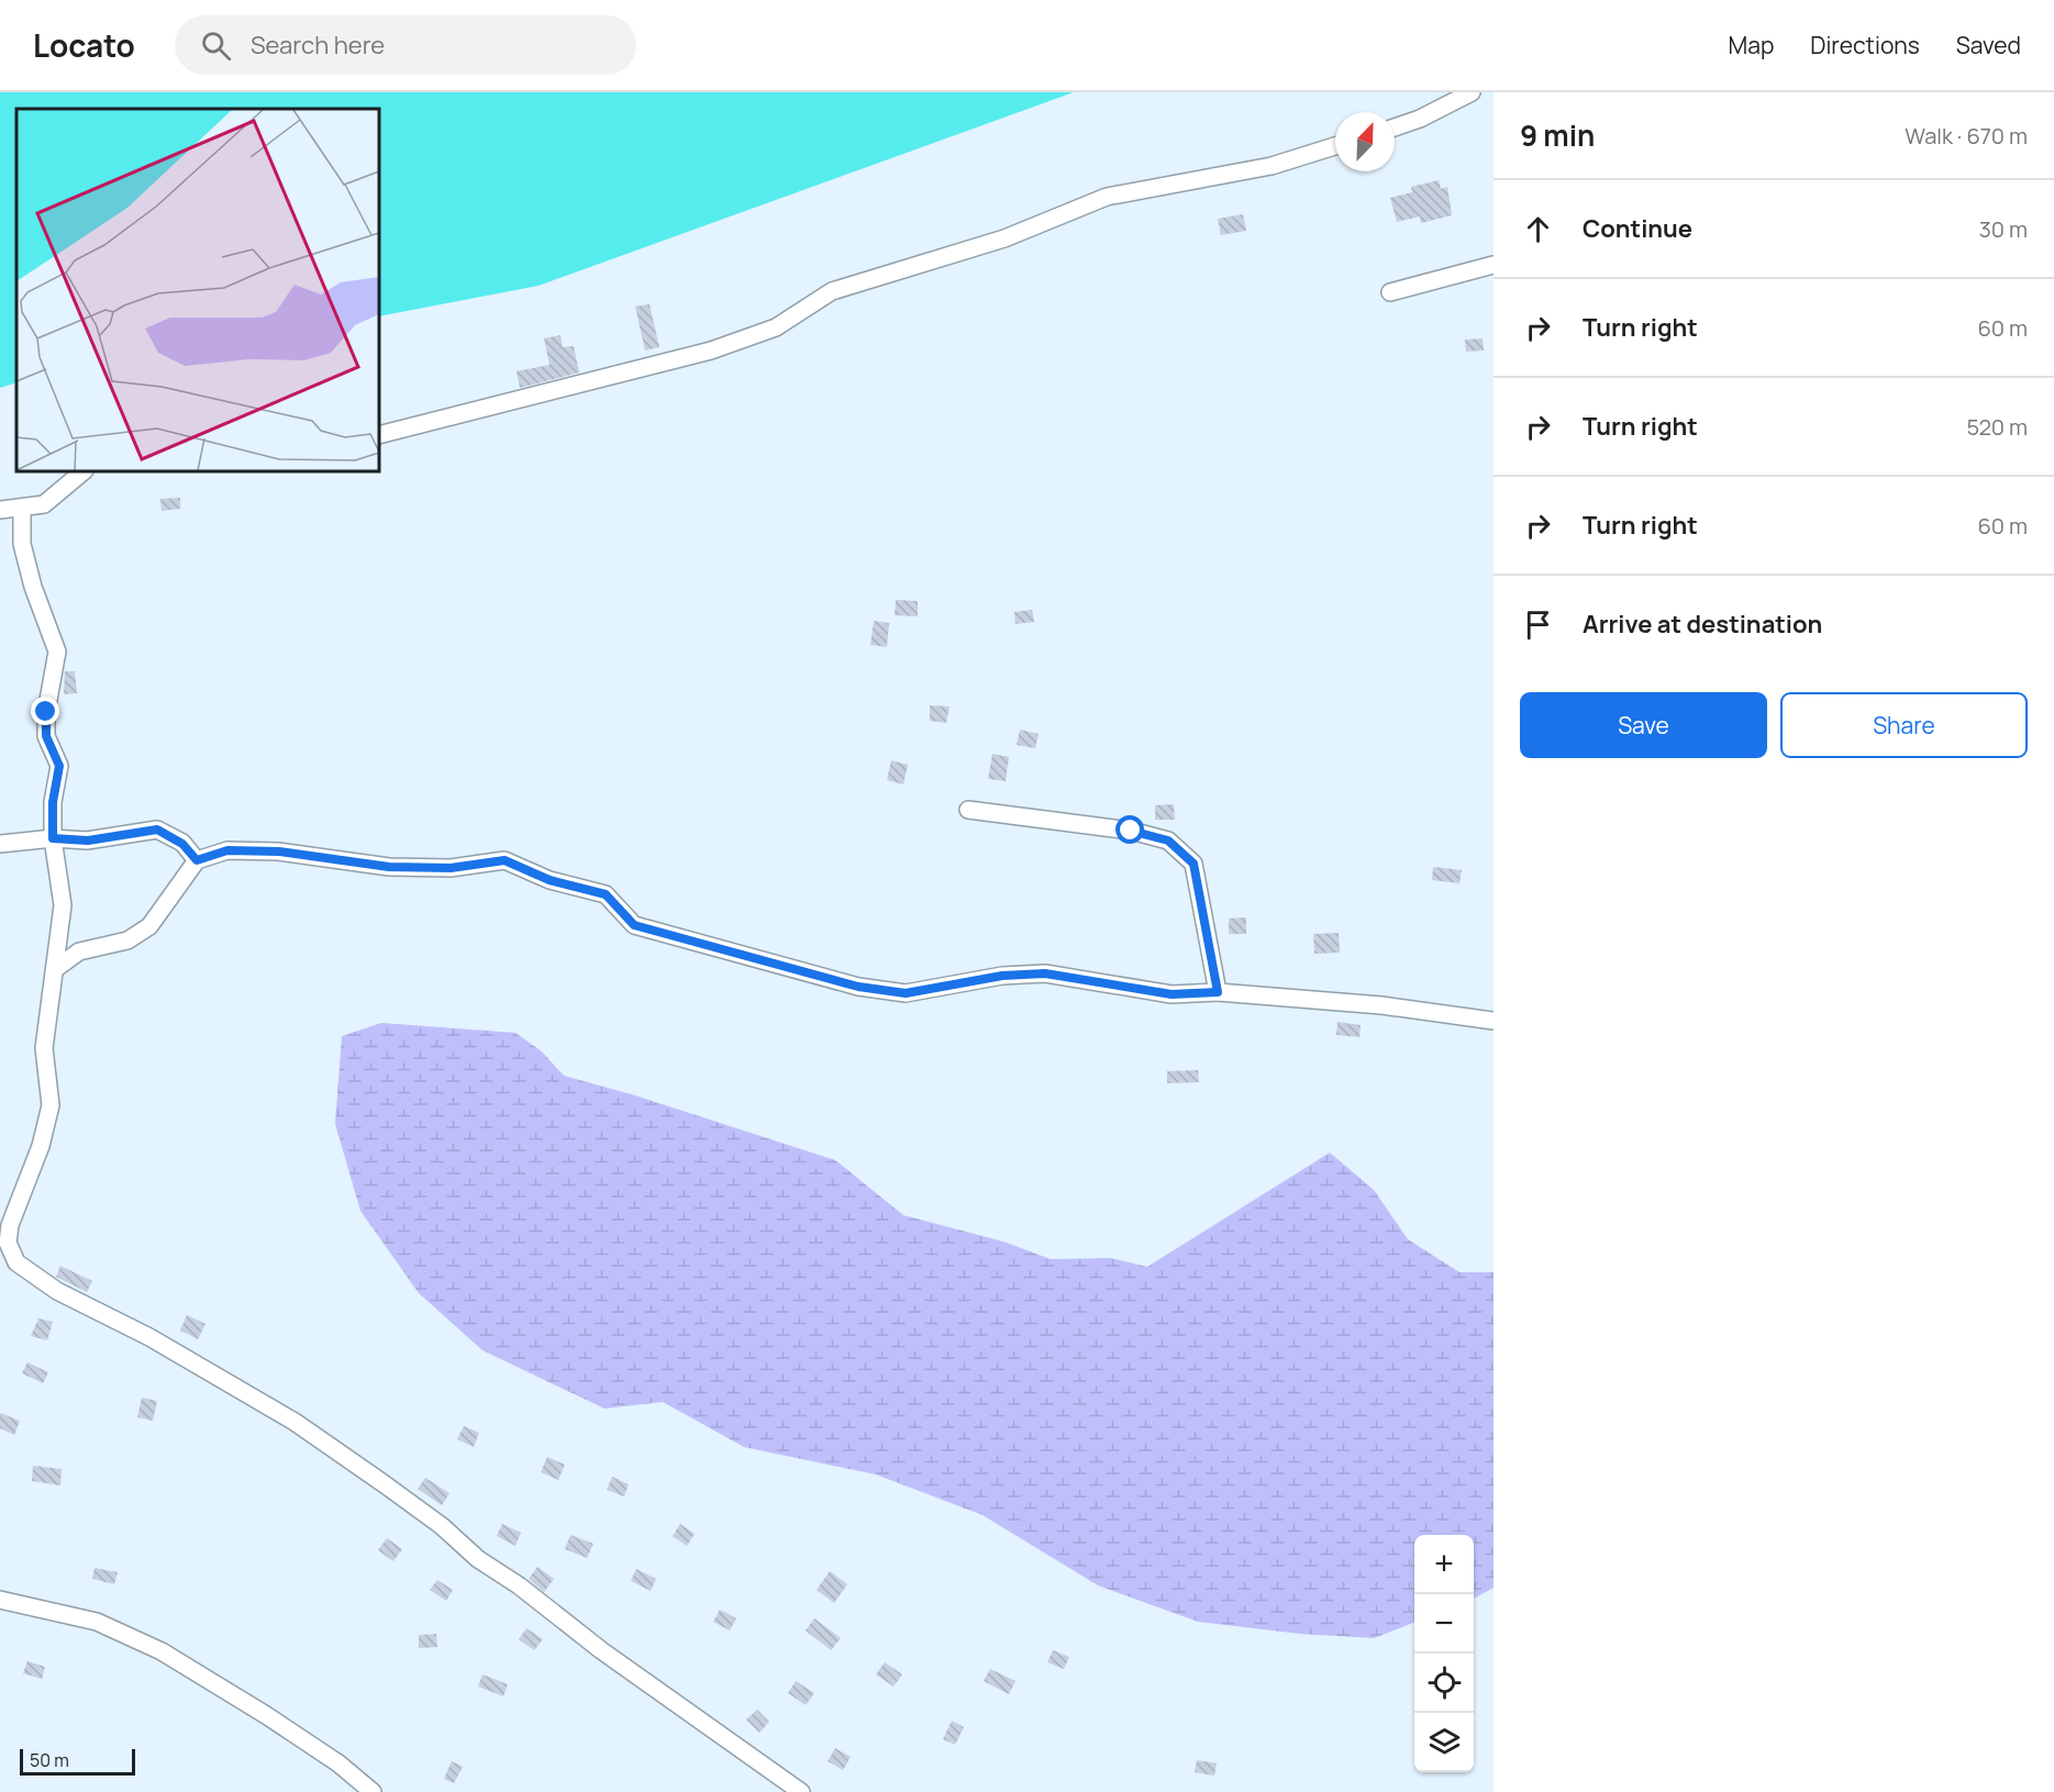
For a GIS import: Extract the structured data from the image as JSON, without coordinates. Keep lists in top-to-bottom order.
{
  "scale_bar": "50 m",
  "north": "top right",
  "page": {
    "header": "Locato",
    "search": "Search here",
    "nav": ["Map", "Directions", "Saved"],
    "heading": ["9 min", "Walk · 670 m"],
    "list": [
      ["Continue", "30 m"],
      ["Turn right", "60 m"],
      ["Turn right", "520 m"],
      ["Turn right", "60 m"],
      "Arrive at destination"
    ],
    "buttons": ["Save", "Share"],
    "map_buttons": ["+", "−"],
    "scale": "50 m"
  }
}
